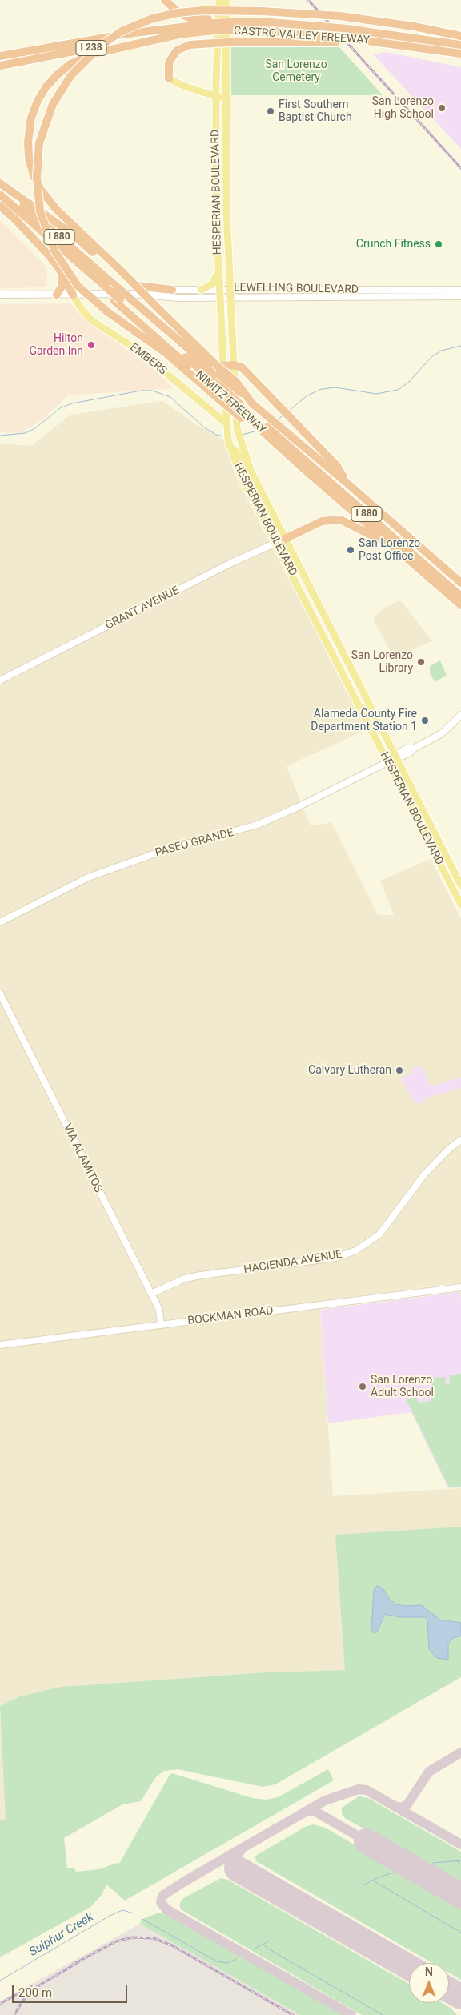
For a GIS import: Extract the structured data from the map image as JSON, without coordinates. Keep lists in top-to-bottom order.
{
  "streets": {
    "highway": [
      "CASTRO VALLEY FREEWAY",
      "I 238",
      "I 880",
      "NIMITZ FREEWAY"
    ],
    "main road": ["HESPERIAN BOULEVARD", "EMBERS"],
    "street": [
      "LEWELLING BOULEVARD",
      "GRANT AVENUE",
      "PASEO GRANDE",
      "VIA ALAMITOS",
      "HACIENDA AVENUE",
      "BOCKMAN ROAD"
    ]
  },
  "crossings": [
    ["HESPERIAN BOULEVARD", "LEWELLING BOULEVARD"],
    ["HESPERIAN BOULEVARD", "EMBERS"],
    ["HESPERIAN BOULEVARD", "GRANT AVENUE"],
    ["HESPERIAN BOULEVARD", "PASEO GRANDE"],
    ["I 880", "NIMITZ FREEWAY"],
    ["LEWELLING BOULEVARD", "EMBERS"],
    ["LEWELLING BOULEVARD", "NIMITZ FREEWAY"],
    ["VIA ALAMITOS", "HACIENDA AVENUE"],
    ["VIA ALAMITOS", "BOCKMAN ROAD"]
  ],
  "water": ["Sulphur Creek"],
  "parks": ["San Lorenzo Cemetery"],
  "places": [
    "San Lorenzo High School",
    "First Southern Baptist Church",
    "Crunch Fitness",
    "Hilton Garden Inn",
    "San Lorenzo Post Office",
    "San Lorenzo Library",
    "Alameda County Fire Department Station 1",
    "Calvary Lutheran",
    "San Lorenzo Adult School"
  ],
  "scale_bar": "200 m",
  "north": "top"
}
